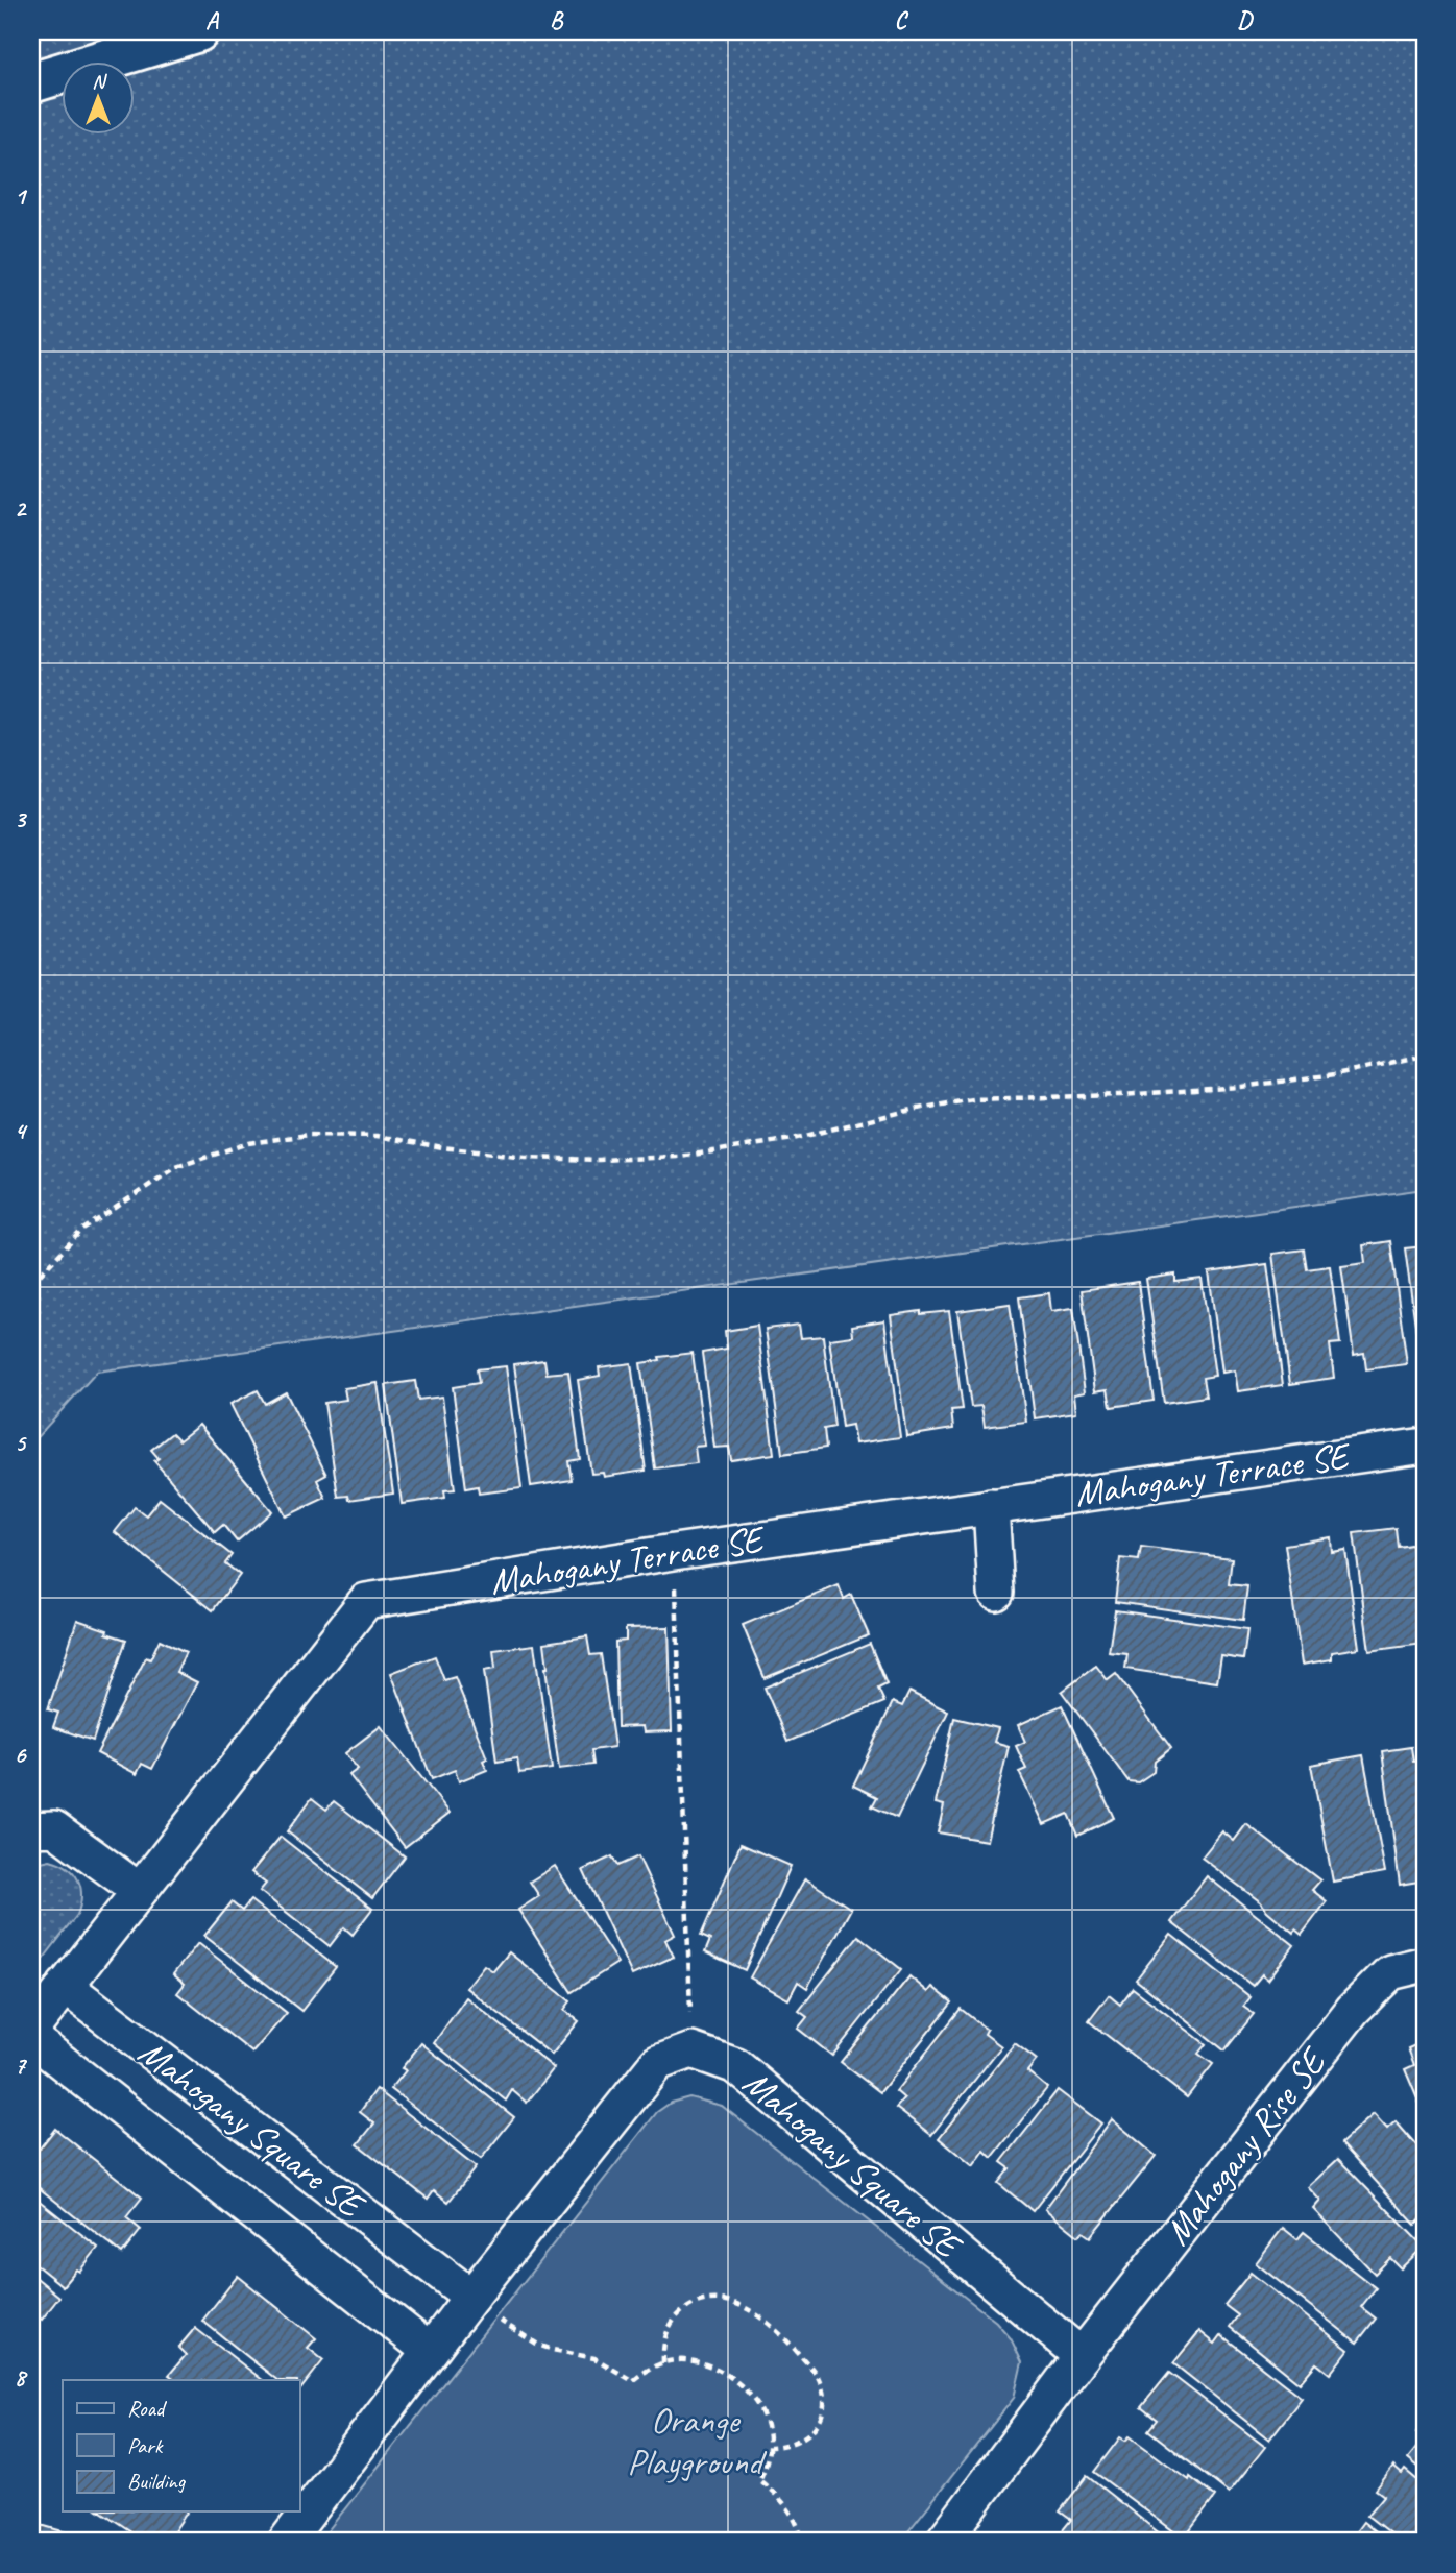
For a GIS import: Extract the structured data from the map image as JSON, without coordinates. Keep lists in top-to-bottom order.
{
  "streets": {
    "street": ["Mahogany Terrace SE", "Mahogany Square SE", "Mahogany Rise SE"]
  },
  "crossings": [
    ["Mahogany Terrace SE", "Mahogany Square SE"],
    ["Mahogany Square SE", "Mahogany Rise SE"]
  ],
  "parks": ["Orange Playground"],
  "legend": ["Road", "Park", "Building"],
  "north": "top",
  "grid": {
    "columns": [
      "A",
      "B",
      "C",
      "D"
    ],
    "rows": [
      "1",
      "2",
      "3",
      "4",
      "5",
      "6",
      "7",
      "8"
    ]
  }
}
